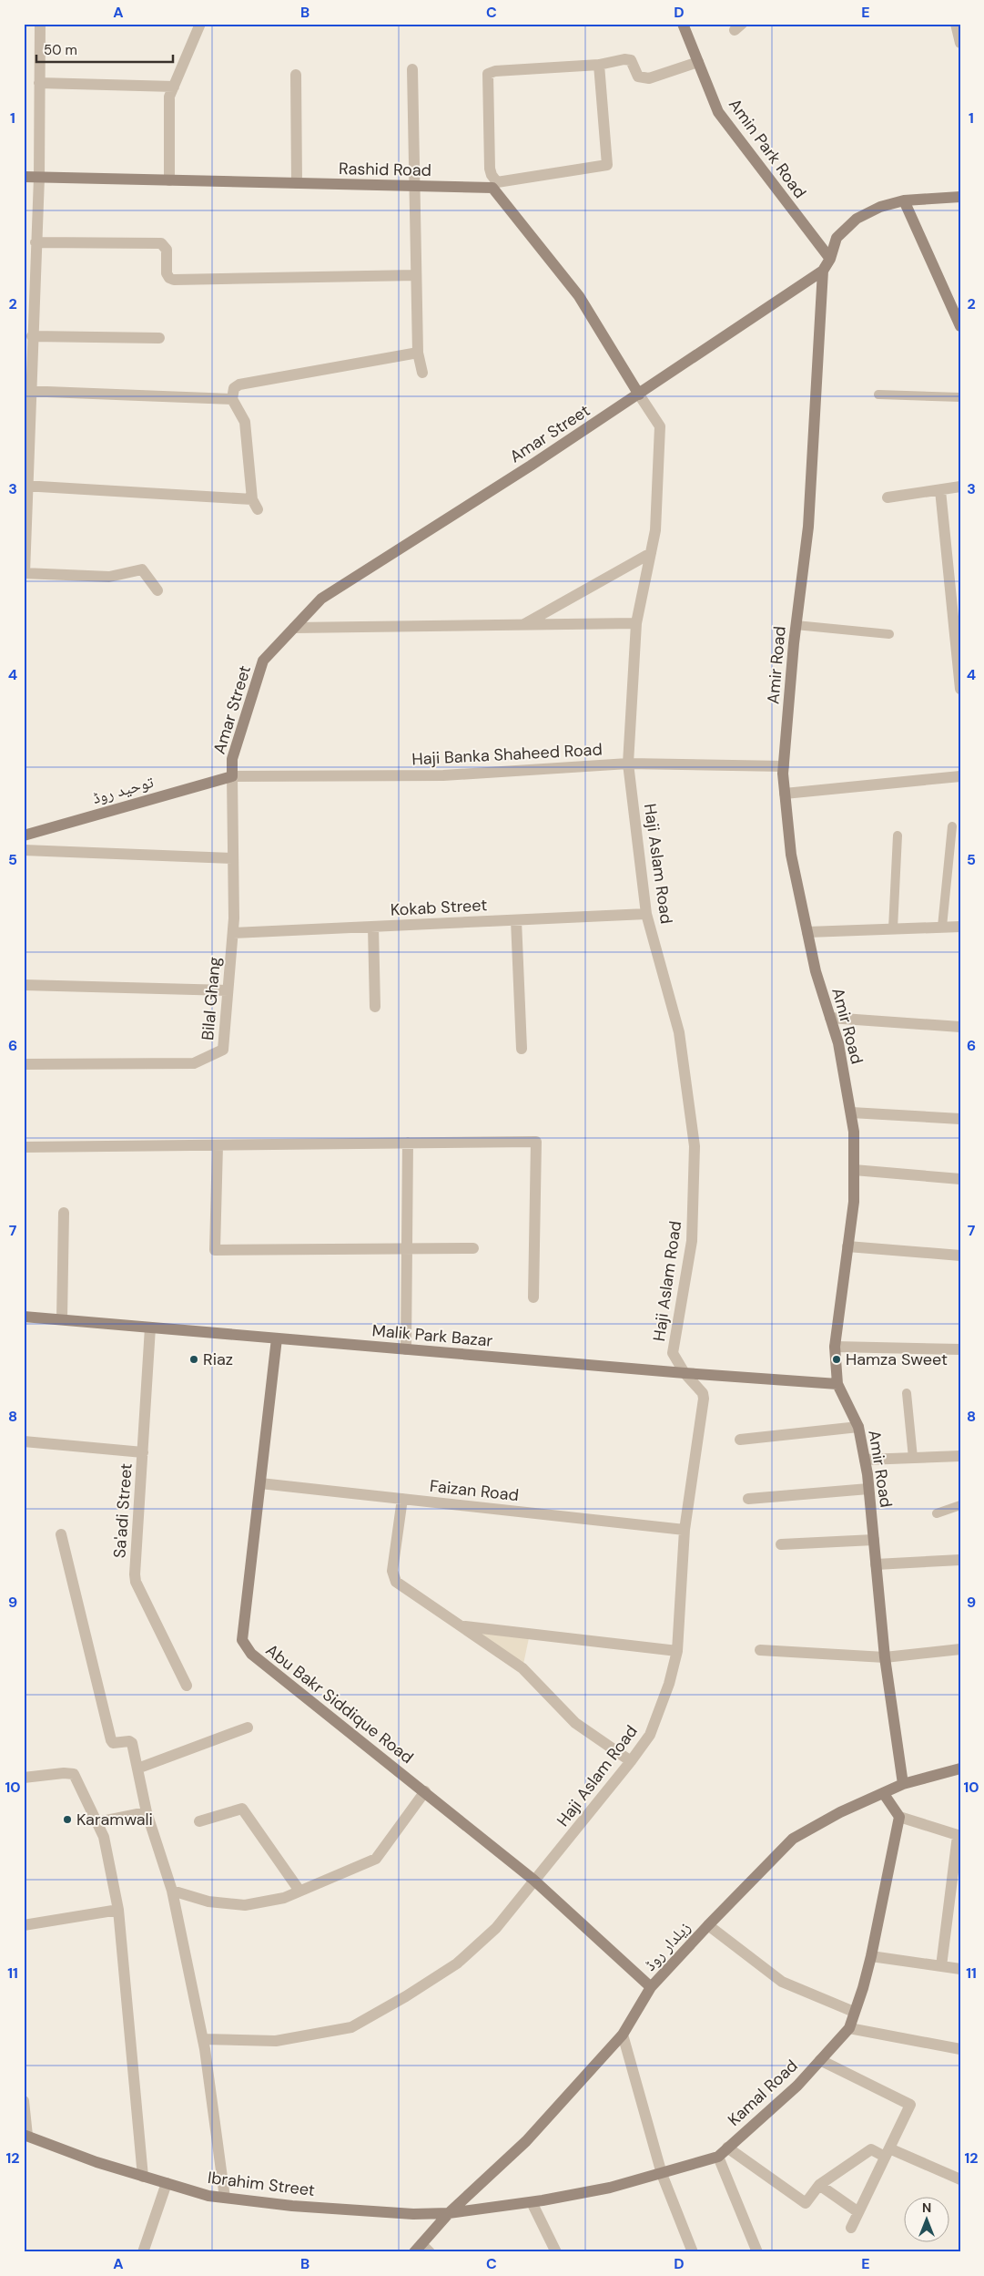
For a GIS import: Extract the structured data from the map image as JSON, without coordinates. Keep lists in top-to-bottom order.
{
  "streets": {
    "main road": [
      "Amin Park Road",
      "Rashid Road",
      "Amar Street",
      "Amir Road",
      "توحید روڈ",
      "Malik Park Bazar",
      "Abu Bakr Siddique Road",
      "زیلدار روڈ",
      "Kamal Road",
      "Ibrahim Street"
    ],
    "street": [
      "Haji Banka Shaheed Road",
      "Haji Aslam Road",
      "Kokab Street",
      "Bilal Ghang",
      "Faizan Road",
      "Sa'adi Street"
    ]
  },
  "crossings": [
    ["Amin Park Road", "Amar Street"],
    ["Amar Street", "Amir Road"],
    ["Amar Street", "Haji Banka Shaheed Road"],
    ["Amar Street", "توحید روڈ"],
    ["Amar Street", "Haji Aslam Road"],
    ["Amar Street", "Bilal Ghang"],
    ["Amir Road", "Haji Banka Shaheed Road"],
    ["Amir Road", "Malik Park Bazar"],
    ["Amir Road", "زیلدار روڈ"],
    ["Haji Banka Shaheed Road", "توحید روڈ"],
    ["Haji Banka Shaheed Road", "Haji Aslam Road"],
    ["Haji Banka Shaheed Road", "Bilal Ghang"],
    ["توحید روڈ", "Bilal Ghang"],
    ["Haji Aslam Road", "Kokab Street"],
    ["Haji Aslam Road", "Malik Park Bazar"],
    ["Haji Aslam Road", "Faizan Road"],
    ["Haji Aslam Road", "Abu Bakr Siddique Road"],
    ["Kokab Street", "Bilal Ghang"],
    ["Malik Park Bazar", "Sa'adi Street"],
    ["Malik Park Bazar", "Abu Bakr Siddique Road"],
    ["Faizan Road", "Abu Bakr Siddique Road"],
    ["Abu Bakr Siddique Road", "زیلدار روڈ"],
    ["زیلدار روڈ", "Kamal Road"],
    ["زیلدار روڈ", "Ibrahim Street"],
    ["Kamal Road", "Ibrahim Street"]
  ],
  "places": ["Riaz", "Hamza Sweet", "Karamwali"],
  "scale_bar": "50 m",
  "north": "top",
  "grid": {
    "columns": [
      "A",
      "B",
      "C",
      "D",
      "E"
    ],
    "rows": [
      "1",
      "2",
      "3",
      "4",
      "5",
      "6",
      "7",
      "8",
      "9",
      "10",
      "11",
      "12"
    ]
  }
}
